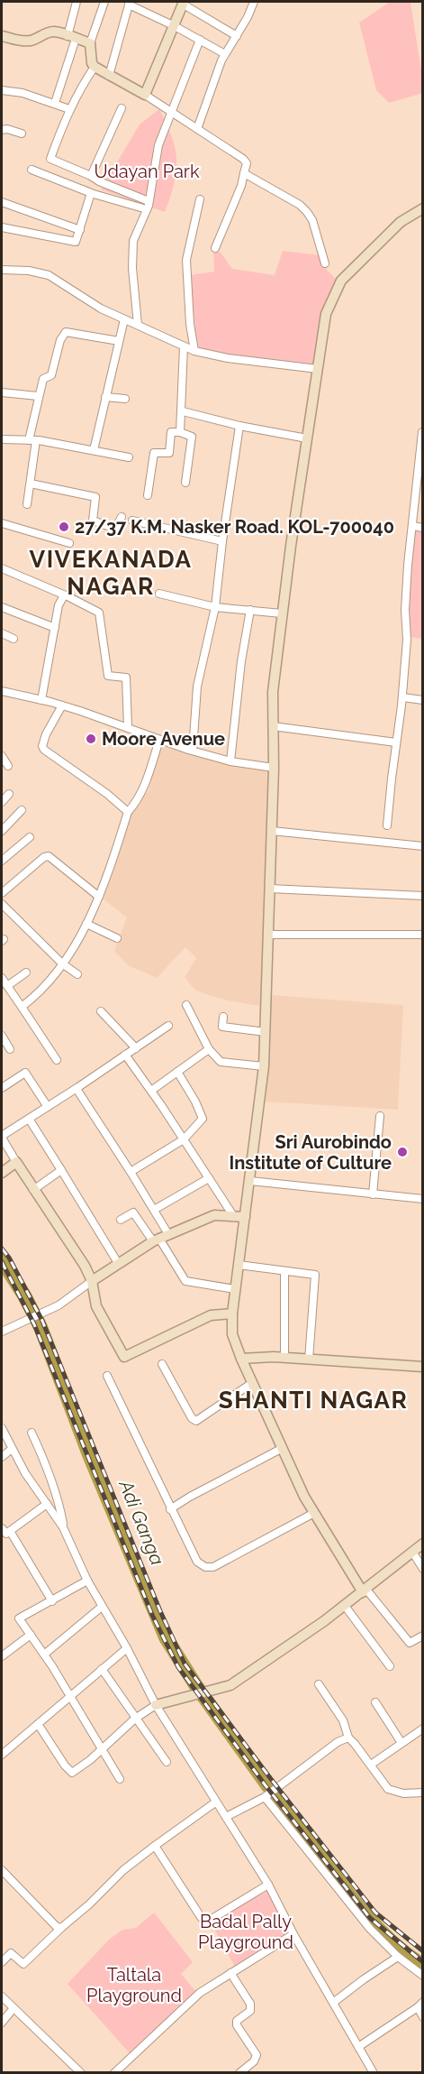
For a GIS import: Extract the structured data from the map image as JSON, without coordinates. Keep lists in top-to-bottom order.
{
  "districts": ["VIVEKANADA NAGAR", "SHANTI NAGAR"],
  "water": ["Adi Ganga"],
  "parks": ["Udayan Park", "Badal Pally Playground", "Taltala Playground"],
  "places": ["27/37 K.M. Nasker Road. KOL-700040", "Moore Avenue", "Sri Aurobindo Institute of Culture"]
}
